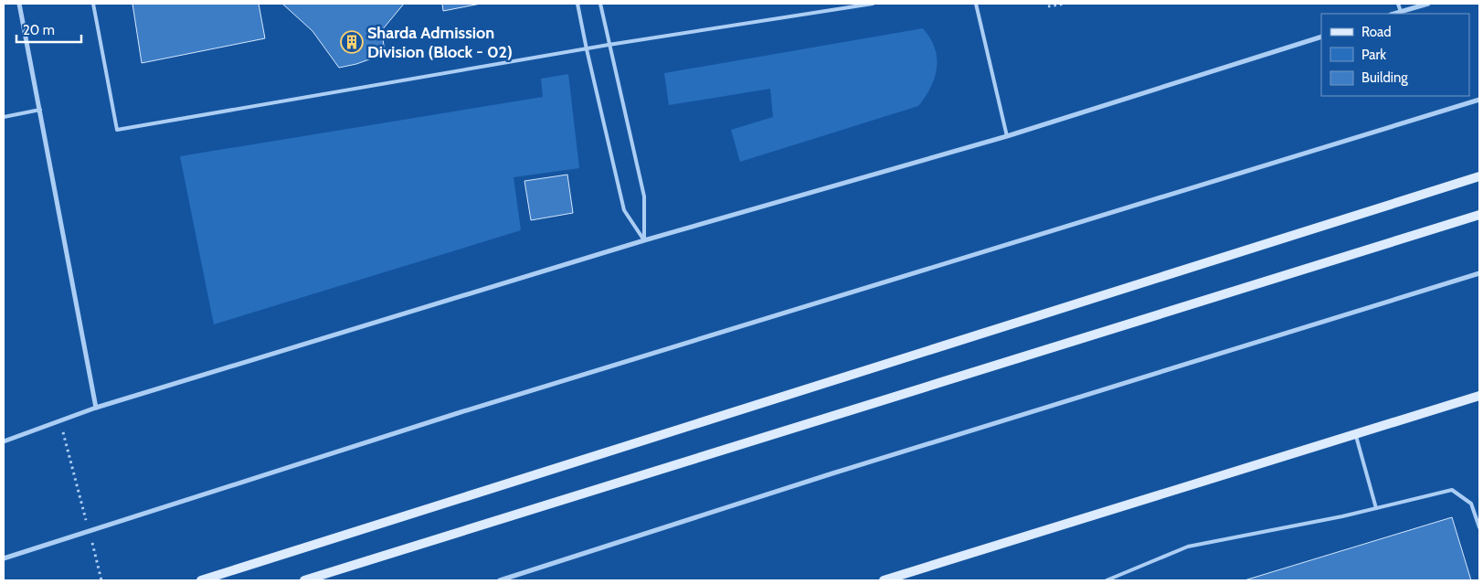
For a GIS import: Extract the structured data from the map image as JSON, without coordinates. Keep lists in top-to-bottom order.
{
  "places": {
    "building": ["Sharda Admission Division (Block - 02)"]
  },
  "legend": ["Road", "Park", "Building"],
  "scale_bar": "20 m"
}
